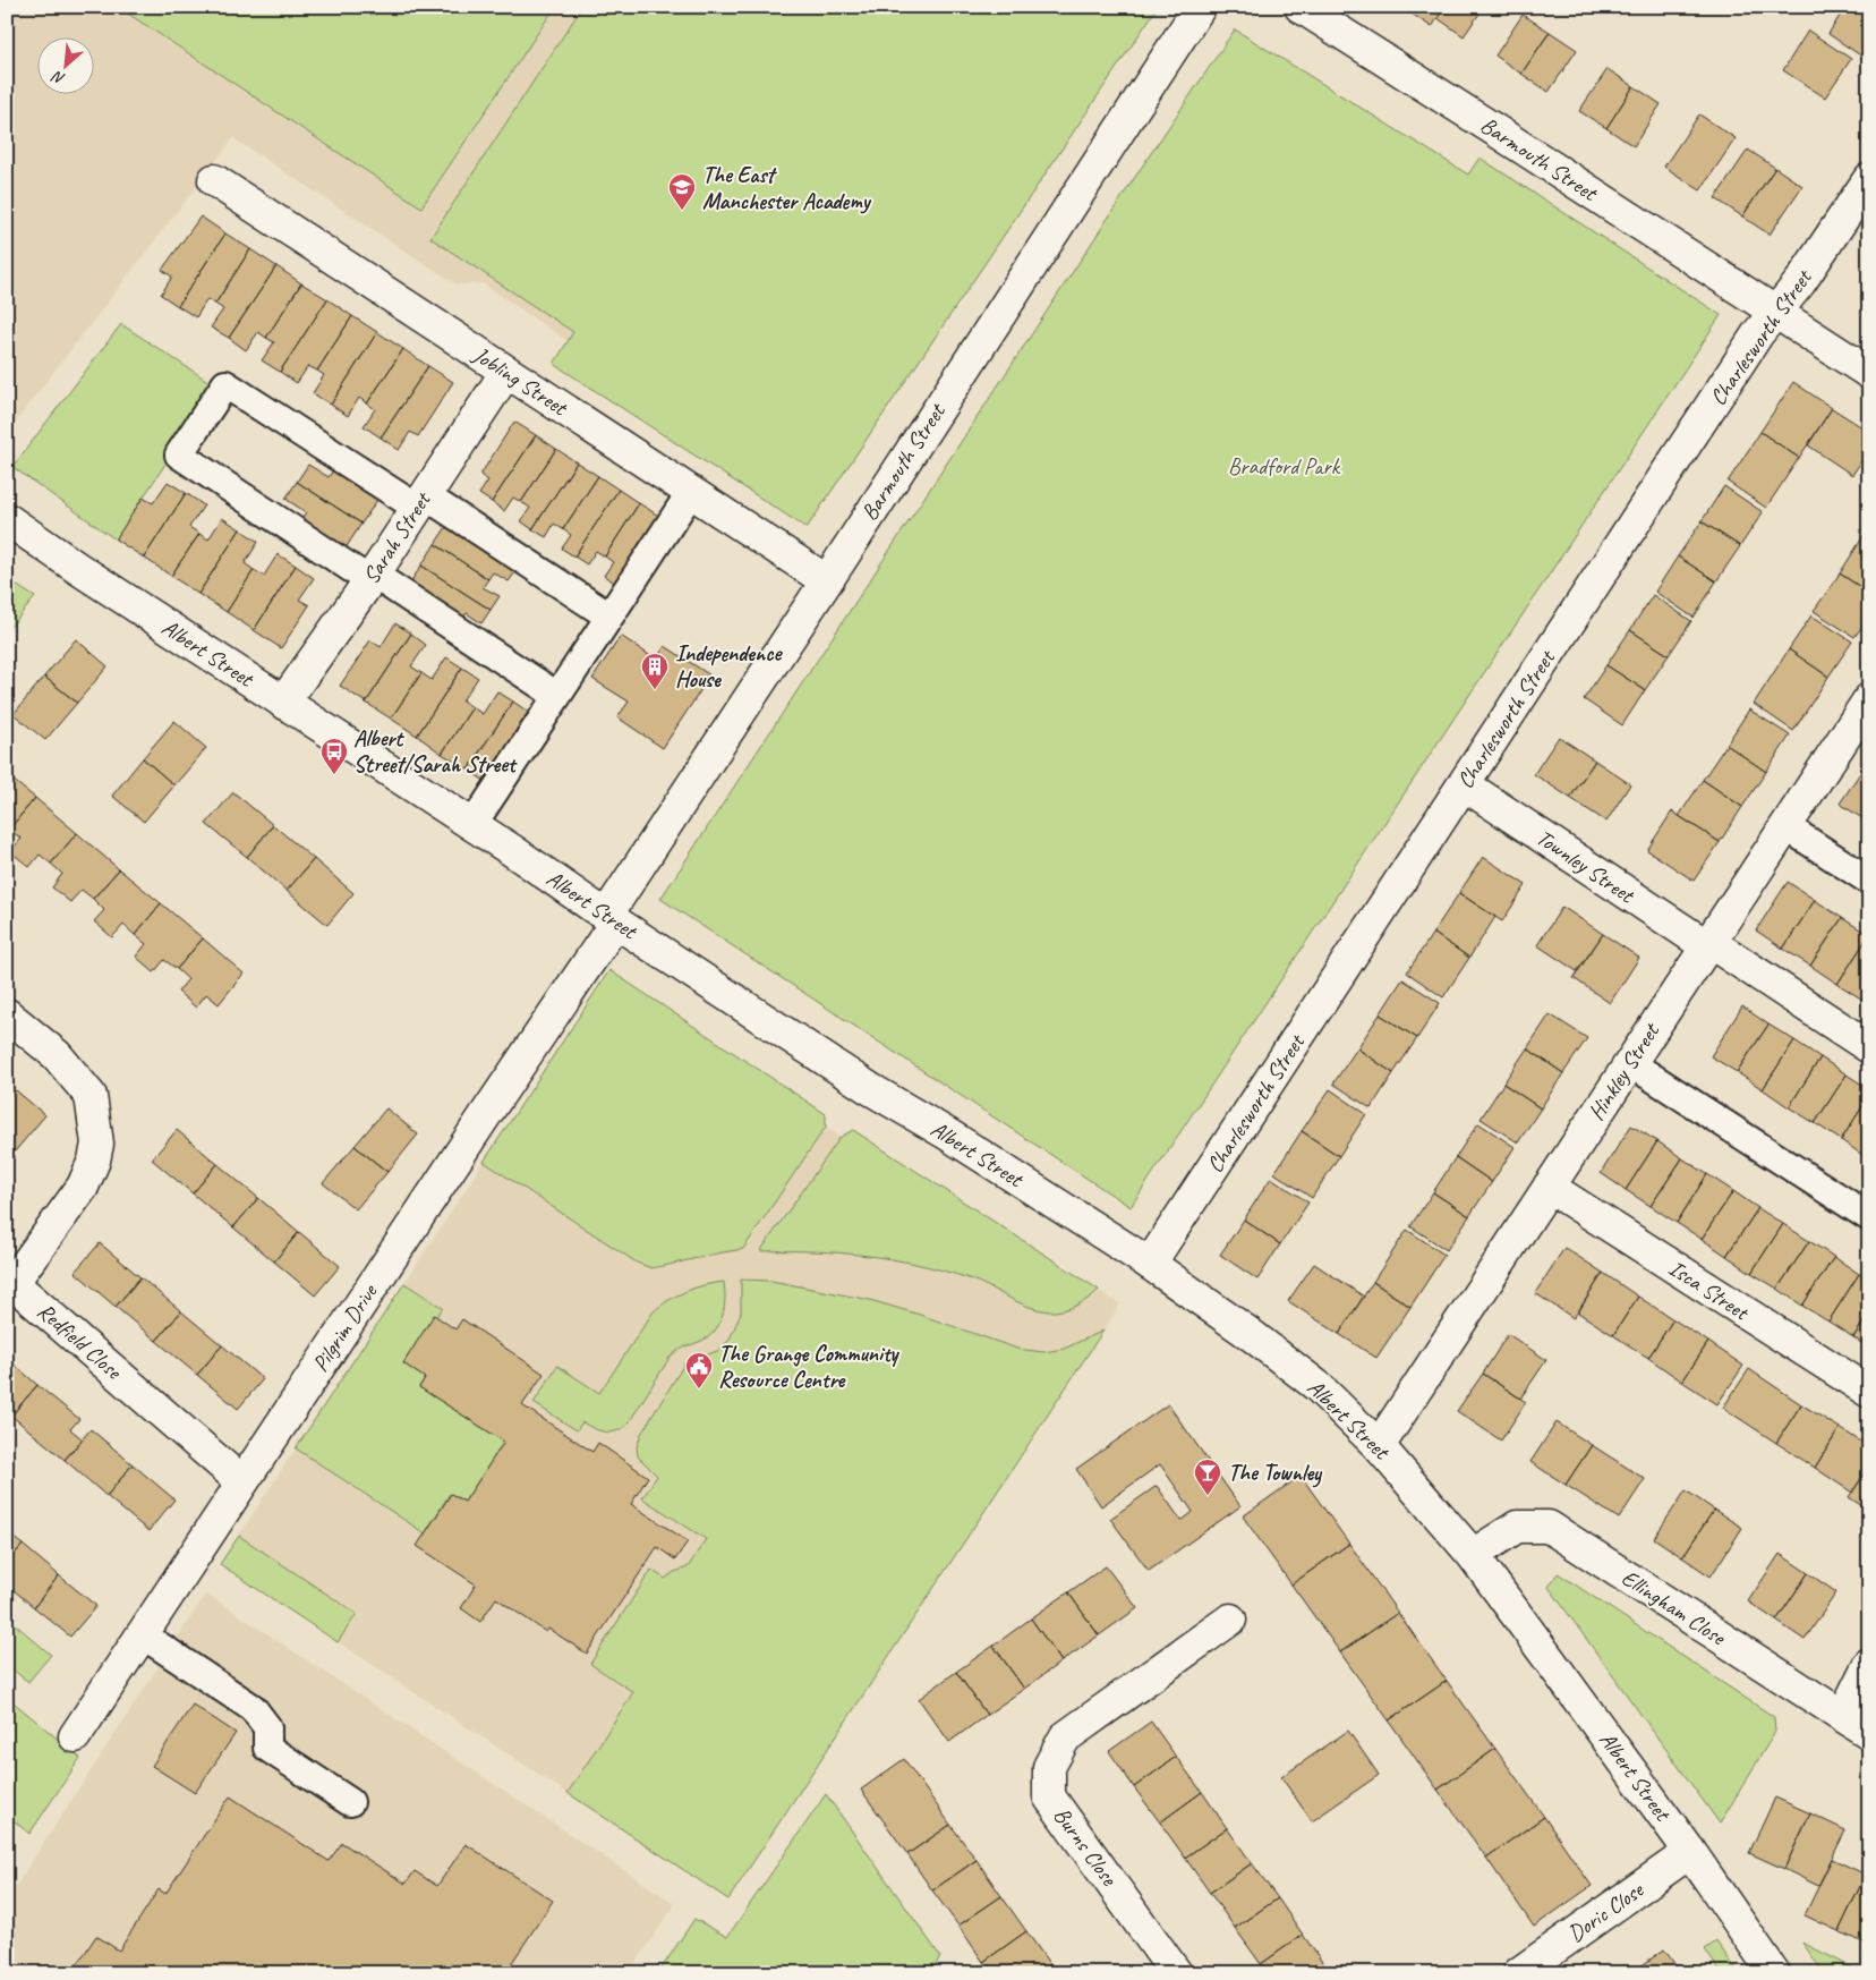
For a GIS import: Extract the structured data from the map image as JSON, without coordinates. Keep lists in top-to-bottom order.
{
  "streets": {
    "street": [
      "Barmouth Street",
      "Charlesworth Street",
      "Jobling Street",
      "Sarah Street",
      "Albert Street",
      "Townley Street",
      "Hinkley Street",
      "Isca Street",
      "Pilgrim Drive",
      "Redfield Close",
      "Ellingham Close",
      "Burns Close",
      "Doric Close"
    ]
  },
  "crossings": [
    ["Barmouth Street", "Charlesworth Street"],
    ["Barmouth Street", "Jobling Street"],
    ["Barmouth Street", "Albert Street"],
    ["Barmouth Street", "Pilgrim Drive"],
    ["Charlesworth Street", "Albert Street"],
    ["Charlesworth Street", "Townley Street"],
    ["Jobling Street", "Sarah Street"],
    ["Sarah Street", "Albert Street"],
    ["Albert Street", "Hinkley Street"],
    ["Albert Street", "Pilgrim Drive"],
    ["Albert Street", "Ellingham Close"],
    ["Albert Street", "Doric Close"],
    ["Townley Street", "Hinkley Street"],
    ["Hinkley Street", "Isca Street"],
    ["Pilgrim Drive", "Redfield Close"]
  ],
  "parks": ["Bradford Park"],
  "places": {
    "school or university": ["The East Manchester Academy"],
    "building": ["Independence House"],
    "bus stop": ["Albert Street/Sarah Street"],
    "public building": ["The Grange Community Resource Centre"],
    "bar": ["The Townley"]
  },
  "north": "bottom left"
}
